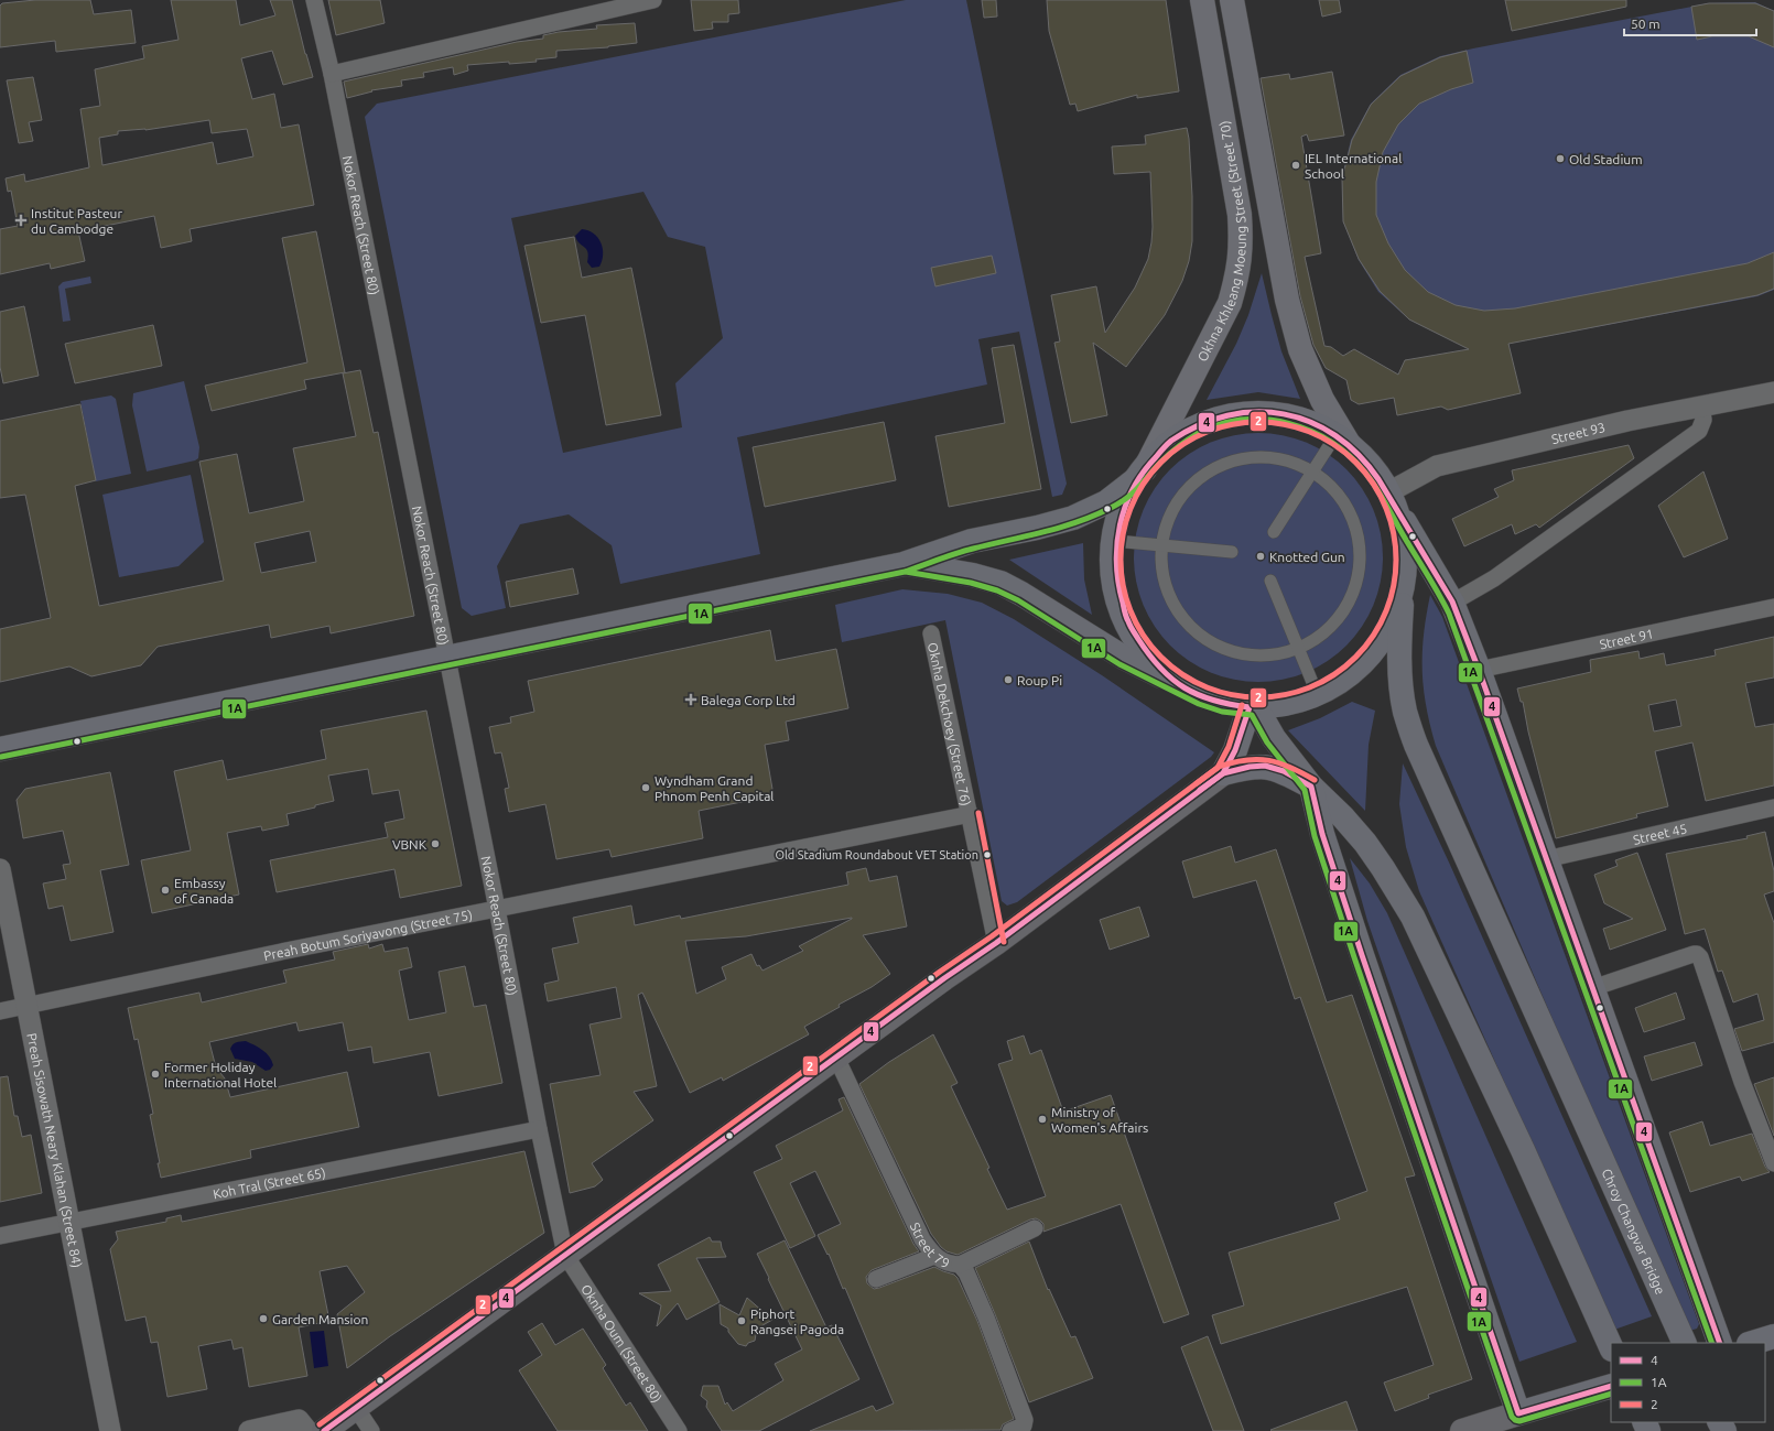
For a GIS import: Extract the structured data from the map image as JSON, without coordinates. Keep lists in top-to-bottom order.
{
  "streets": {
    "highway": ["Chroy Changvar Bridge"],
    "main road": ["Okhna Khleang Moeung Street (Street 70)"],
    "street": [
      "Nokor Reach (Street 80)",
      "Street 93",
      "Street 91",
      "Oknha Dekchoey (Street 76)",
      "Street 45",
      "Preah Botum Soriyavong (Street 75)",
      "Preah Sisowath Neary Klahan (Street 84)",
      "Koh Tral (Street 65)",
      "Street 79",
      "Oknha Oum (Street 80)"
    ]
  },
  "crossings": [
    ["Nokor Reach (Street 80)", "Preah Botum Soriyavong (Street 75)"],
    ["Nokor Reach (Street 80)", "Koh Tral (Street 65)"],
    ["Nokor Reach (Street 80)", "Oknha Oum (Street 80)"],
    ["Oknha Dekchoey (Street 76)", "Preah Botum Soriyavong (Street 75)"],
    ["Preah Botum Soriyavong (Street 75)", "Preah Sisowath Neary Klahan (Street 84)"],
    ["Preah Sisowath Neary Klahan (Street 84)", "Koh Tral (Street 65)"]
  ],
  "places": {
    "other": [
      "Old Stadium",
      "IEL International School",
      "Knotted Gun",
      "Roup Pi",
      "Wyndham Grand Phnom Penh Capital",
      "VBNK",
      "Old Stadium Roundabout VET Station",
      "Embassy of Canada",
      "Former Holiday International Hotel",
      "Ministry of Women's Affairs",
      "Garden Mansion",
      "Piphort Rangsei Pagoda"
    ],
    "health": ["Institut Pasteur du Cambodge", "Balega Corp Ltd"]
  },
  "lines": ["transit line 4", "transit line 1A", "transit line 2"],
  "legend": ["4", "1A", "2"],
  "scale_bar": "50 m"
}
